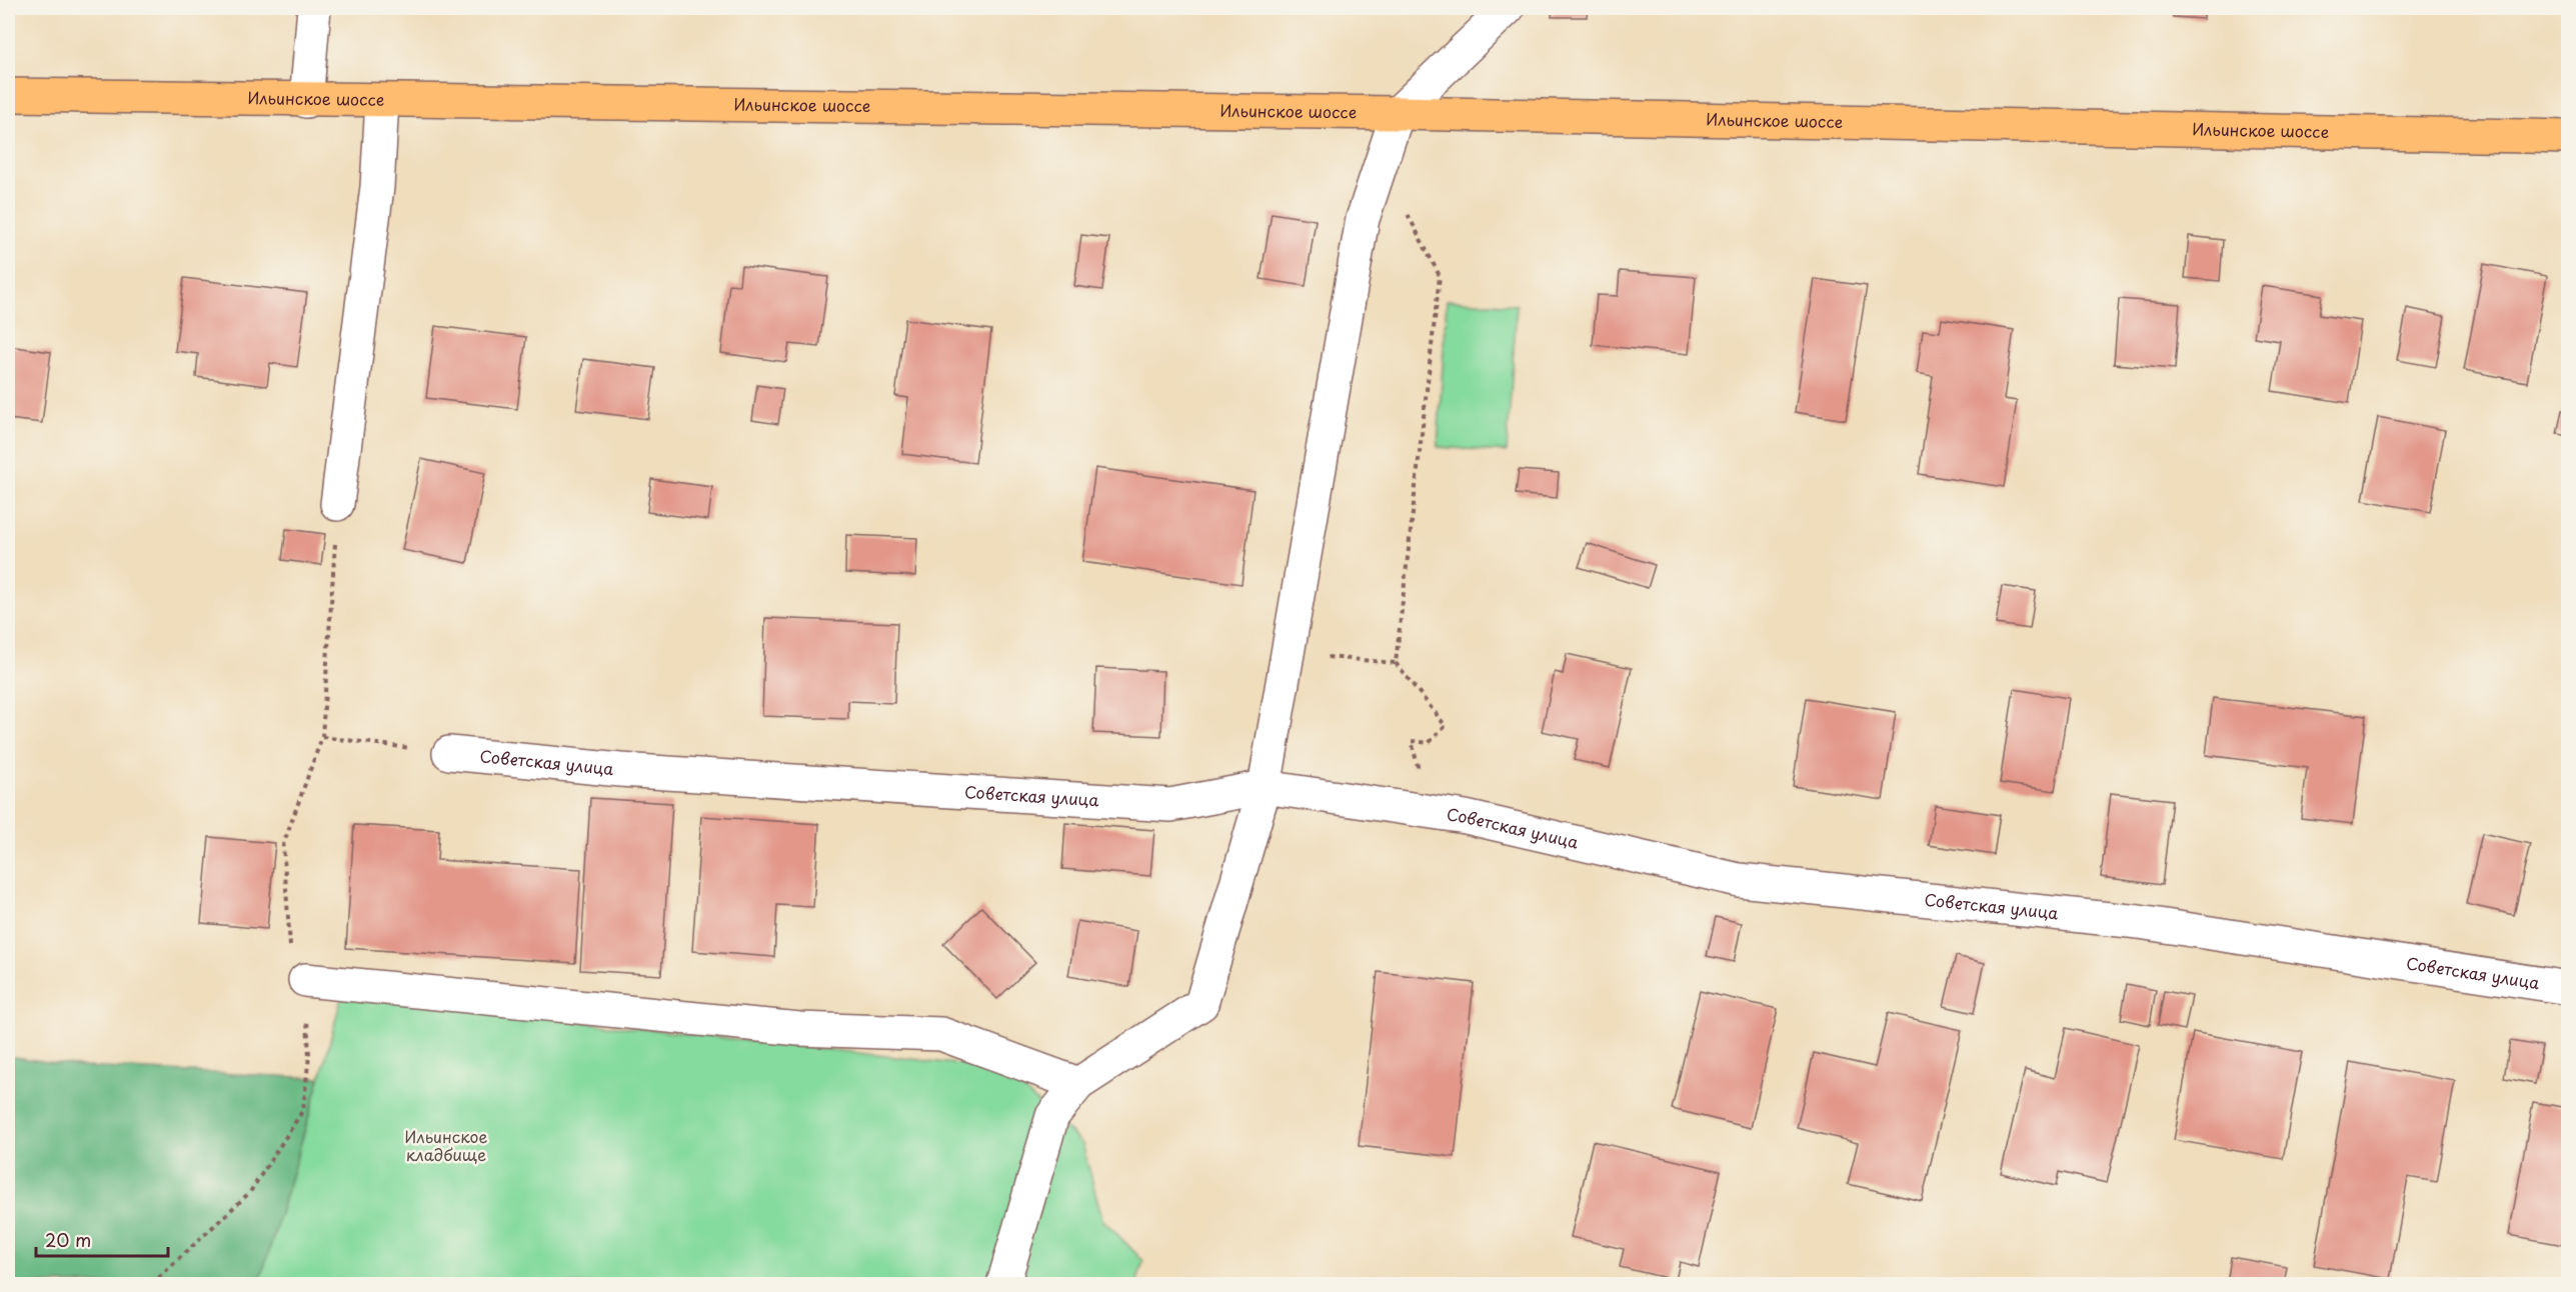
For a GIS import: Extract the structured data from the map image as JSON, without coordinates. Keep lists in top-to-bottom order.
{
  "streets": {
    "main road": ["Ильинское шоссе"],
    "street": ["Советская улица"]
  },
  "parks": ["Ильинское кладбище"],
  "scale_bar": "20 m"
}
